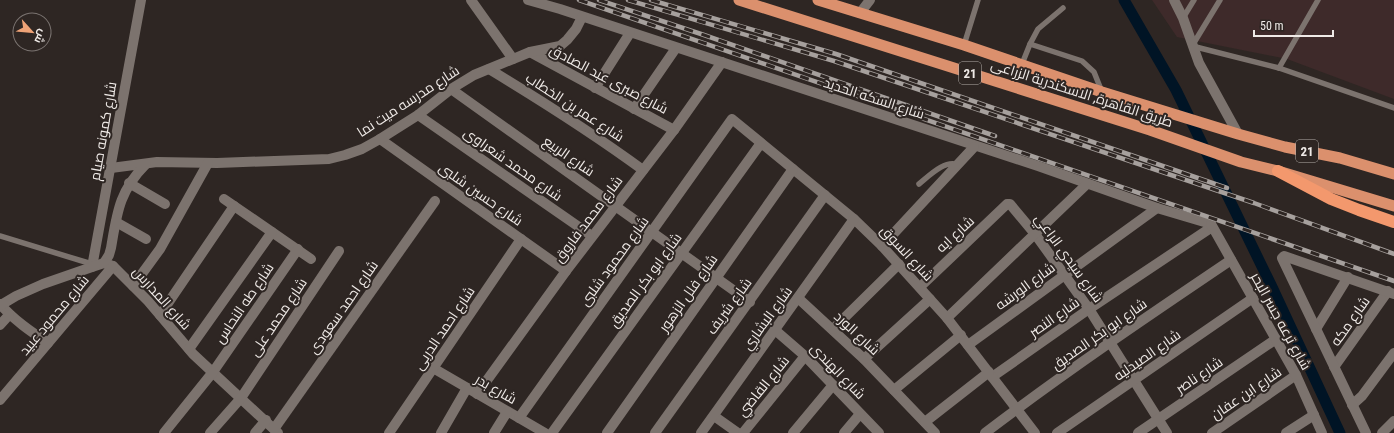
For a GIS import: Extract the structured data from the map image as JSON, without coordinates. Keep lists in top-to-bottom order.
{
  "streets": {
    "highway": ["21", "طريق القاهرة, الاسكندرية الزراعى"],
    "street": [
      "شارع صبرى عبد الصادق",
      "شارع السكه الحديد",
      "شارع مدرسه ميت نما",
      "شارع عمر بن الخطاب",
      "شارع كمونه صيام",
      "شارع الربيع",
      "شارع محمد شعراوى",
      "شارع حسين شلبى",
      "شارع محمد فاروق",
      "شارع ايه",
      "شارع السوق",
      "شارع سيدي الراعي",
      "شارع محمود شلبى",
      "شارع ابو بكر الصديق",
      "شارع الورشه",
      "شارع فلل الزهور",
      "شارع المدارس",
      "شارع طه النحاس",
      "شارع شريف",
      "شارع احمد سعودى",
      "شارع محمود عبيد",
      "شارع محمد على",
      "شارع النصر",
      "شارع البشاري",
      "شارع ترعه جسر البحر",
      "شارع مكه",
      "شارع احمد الدربى",
      "شارع الورد",
      "شارع الصيدليه",
      "شارع الهندى",
      "شارع ناصر",
      "شارع القاضي",
      "شارع بدر",
      "شارع ابن عفان"
    ]
  },
  "crossings": [
    ["شارع صبرى عبد الصادق", "شارع مدرسه ميت نما"],
    ["شارع صبرى عبد الصادق", "شارع محمد فاروق"],
    ["شارع السكه الحديد", "شارع مدرسه ميت نما"],
    ["شارع السكه الحديد", "شارع محمد فاروق"],
    ["شارع السكه الحديد", "شارع الورشه"],
    ["شارع السكه الحديد", "شارع النصر"],
    ["شارع السكه الحديد", "شارع ترعه جسر البحر"],
    ["شارع مدرسه ميت نما", "شارع عمر بن الخطاب"],
    ["شارع مدرسه ميت نما", "شارع كمونه صيام"],
    ["شارع مدرسه ميت نما", "شارع الربيع"],
    ["شارع مدرسه ميت نما", "شارع محمد شعراوى"],
    ["شارع مدرسه ميت نما", "شارع حسين شلبى"],
    ["شارع مدرسه ميت نما", "شارع محمود عبيد"],
    ["شارع عمر بن الخطاب", "شارع محمد فاروق"],
    ["شارع الربيع", "شارع محمد فاروق"],
    ["شارع الربيع", "شارع محمود شلبى"],
    ["شارع الربيع", "شارع ابو بكر الصديق"],
    ["شارع الربيع", "شارع فلل الزهور"],
    ["شارع الربيع", "شارع شريف"],
    ["شارع محمد شعراوى", "شارع محمد فاروق"],
    ["شارع حسين شلبى", "شارع محمد فاروق"],
    ["شارع حسين شلبى", "شارع احمد الدربى"],
    ["شارع محمد فاروق", "شارع بدر"],
    ["شارع ايه", "شارع السوق"],
    ["شارع ايه", "شارع سيدي الراعي"],
    ["شارع السوق", "شارع محمود شلبى"],
    ["شارع السوق", "شارع ابو بكر الصديق"],
    ["شارع السوق", "شارع الورشه"],
    ["شارع السوق", "شارع فلل الزهور"],
    ["شارع السوق", "شارع شريف"],
    ["شارع السوق", "شارع النصر"],
    ["شارع السوق", "شارع البشاري"],
    ["شارع سيدي الراعي", "شارع ابو بكر الصديق"],
    ["شارع سيدي الراعي", "شارع الورشه"],
    ["شارع سيدي الراعي", "شارع النصر"],
    ["شارع سيدي الراعي", "شارع الصيدليه"],
    ["شارع سيدي الراعي", "شارع ناصر"],
    ["شارع محمود شلبى", "شارع بدر"],
    ["شارع ابو بكر الصديق", "شارع ترعه جسر البحر"],
    ["شارع المدارس", "شارع طه النحاس"],
    ["شارع المدارس", "شارع احمد سعودى"],
    ["شارع المدارس", "شارع محمود عبيد"],
    ["شارع المدارس", "شارع محمد على"],
    ["شارع النصر", "شارع ترعه جسر البحر"],
    ["شارع النصر", "شارع الورد"],
    ["شارع البشاري", "شارع الورد"],
    ["شارع البشاري", "شارع الهندى"],
    ["شارع ترعه جسر البحر", "شارع مكه"],
    ["شارع ترعه جسر البحر", "شارع الصيدليه"],
    ["شارع ترعه جسر البحر", "شارع ناصر"],
    ["شارع ترعه جسر البحر", "شارع ابن عفان"],
    ["شارع احمد الدربى", "شارع بدر"],
    ["شارع الهندى", "شارع القاضي"]
  ],
  "scale_bar": "50 m",
  "north": "bottom right"
}
